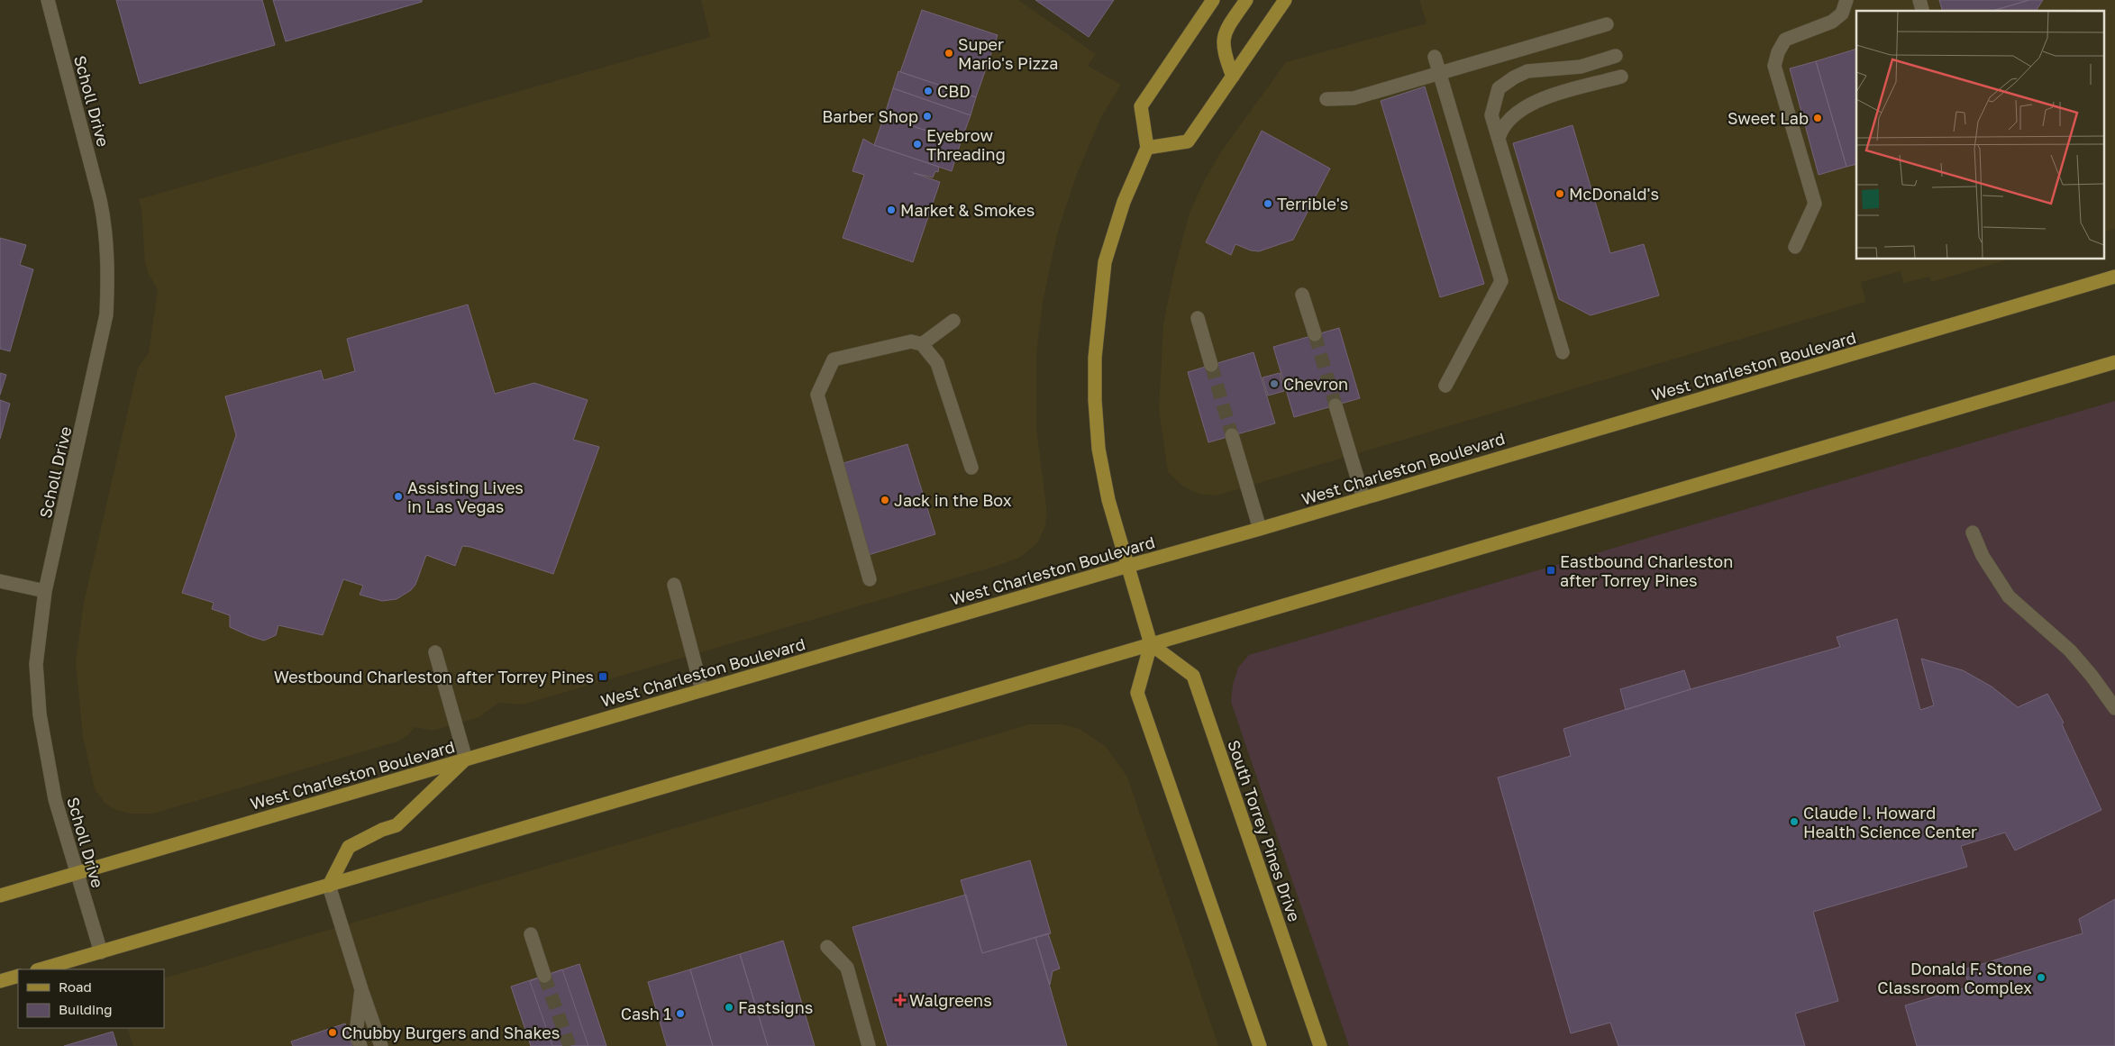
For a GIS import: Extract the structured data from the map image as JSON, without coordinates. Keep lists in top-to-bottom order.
{
  "streets": {
    "main road": ["West Charleston Boulevard", "South Torrey Pines Drive"],
    "street": ["Scholl Drive"]
  },
  "crossings": [
    ["Scholl Drive", "West Charleston Boulevard"]
  ],
  "places": {
    "other": [
      "Super Mario's Pizza",
      "CBD",
      "Barber Shop",
      "Sweet Lab",
      "Eyebrow Threading",
      "McDonald's",
      "Terrible's",
      "Market & Smokes",
      "Chevron",
      "Assisting Lives in Las Vegas",
      "Jack in the Box",
      "Claude I. Howard Health Science Center",
      "Donald F. Stone Classroom Complex",
      "Fastsigns",
      "Cash 1",
      "Chubby Burgers and Shakes"
    ],
    "transit": ["Eastbound Charleston after Torrey Pines", "Westbound Charleston after Torrey Pines"],
    "health": ["Walgreens"]
  },
  "legend": ["Road", "Building"]
}
